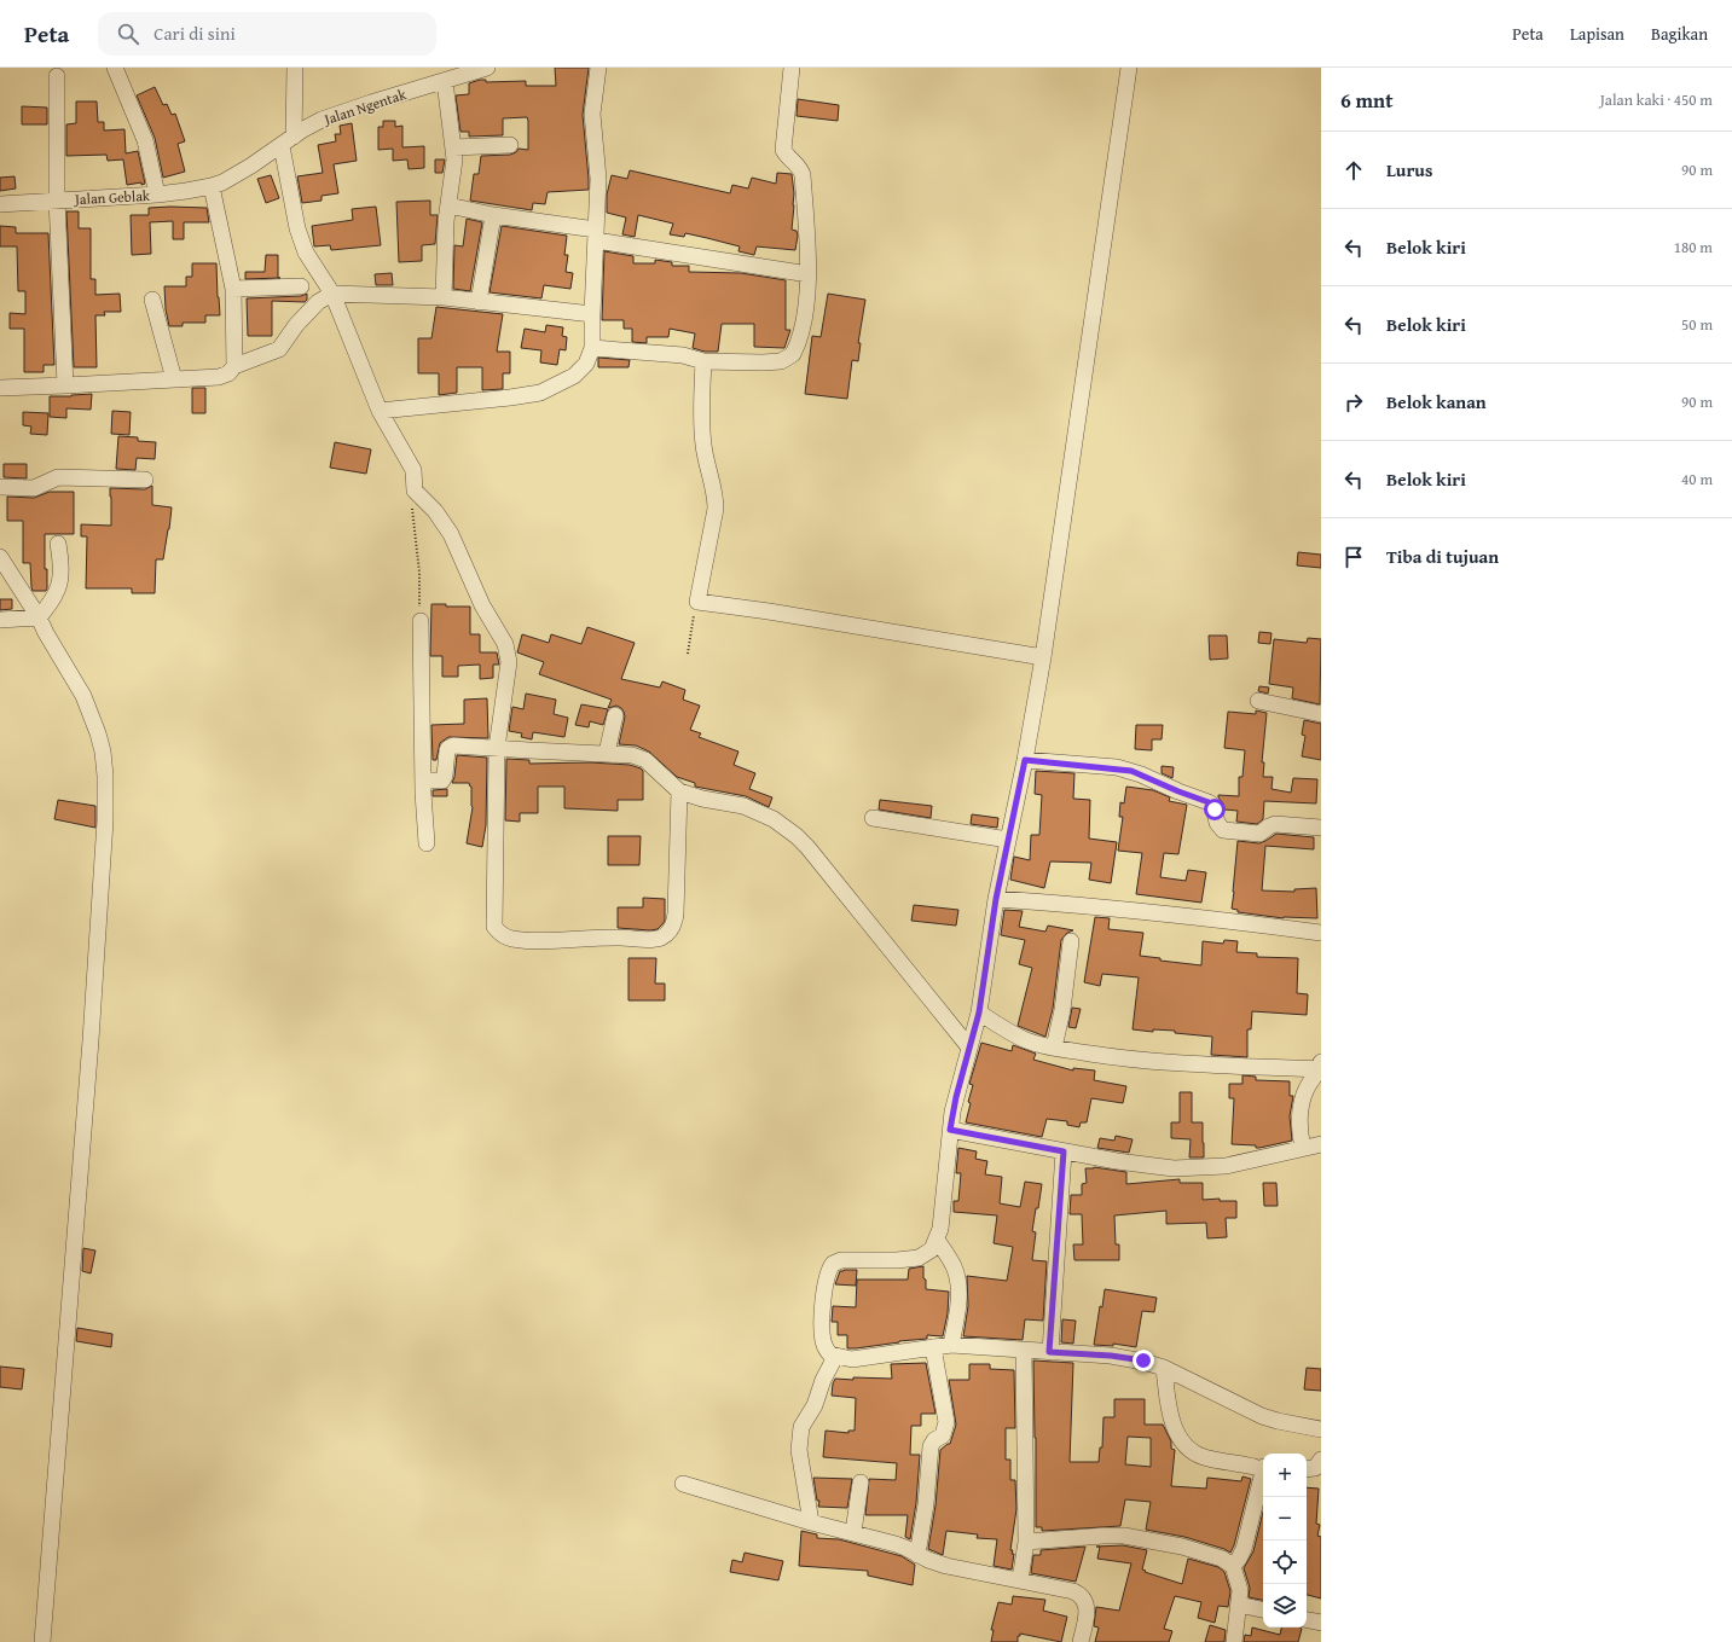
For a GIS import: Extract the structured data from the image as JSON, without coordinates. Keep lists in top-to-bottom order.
{
  "streets": {
    "street": ["Jalan Ngentak", "Jalan Geblak"]
  },
  "crossings": [
    ["Jalan Ngentak", "Jalan Geblak"]
  ],
  "page": {
    "header": "Peta",
    "search": "Cari di sini",
    "nav": ["Peta", "Lapisan", "Bagikan"],
    "heading": ["6 mnt", "Jalan kaki · 450 m"],
    "list": [
      ["Lurus", "90 m"],
      ["Belok kiri", "180 m"],
      ["Belok kiri", "50 m"],
      ["Belok kanan", "90 m"],
      ["Belok kiri", "40 m"],
      "Tiba di tujuan"
    ],
    "map_buttons": ["+", "−"]
  }
}
